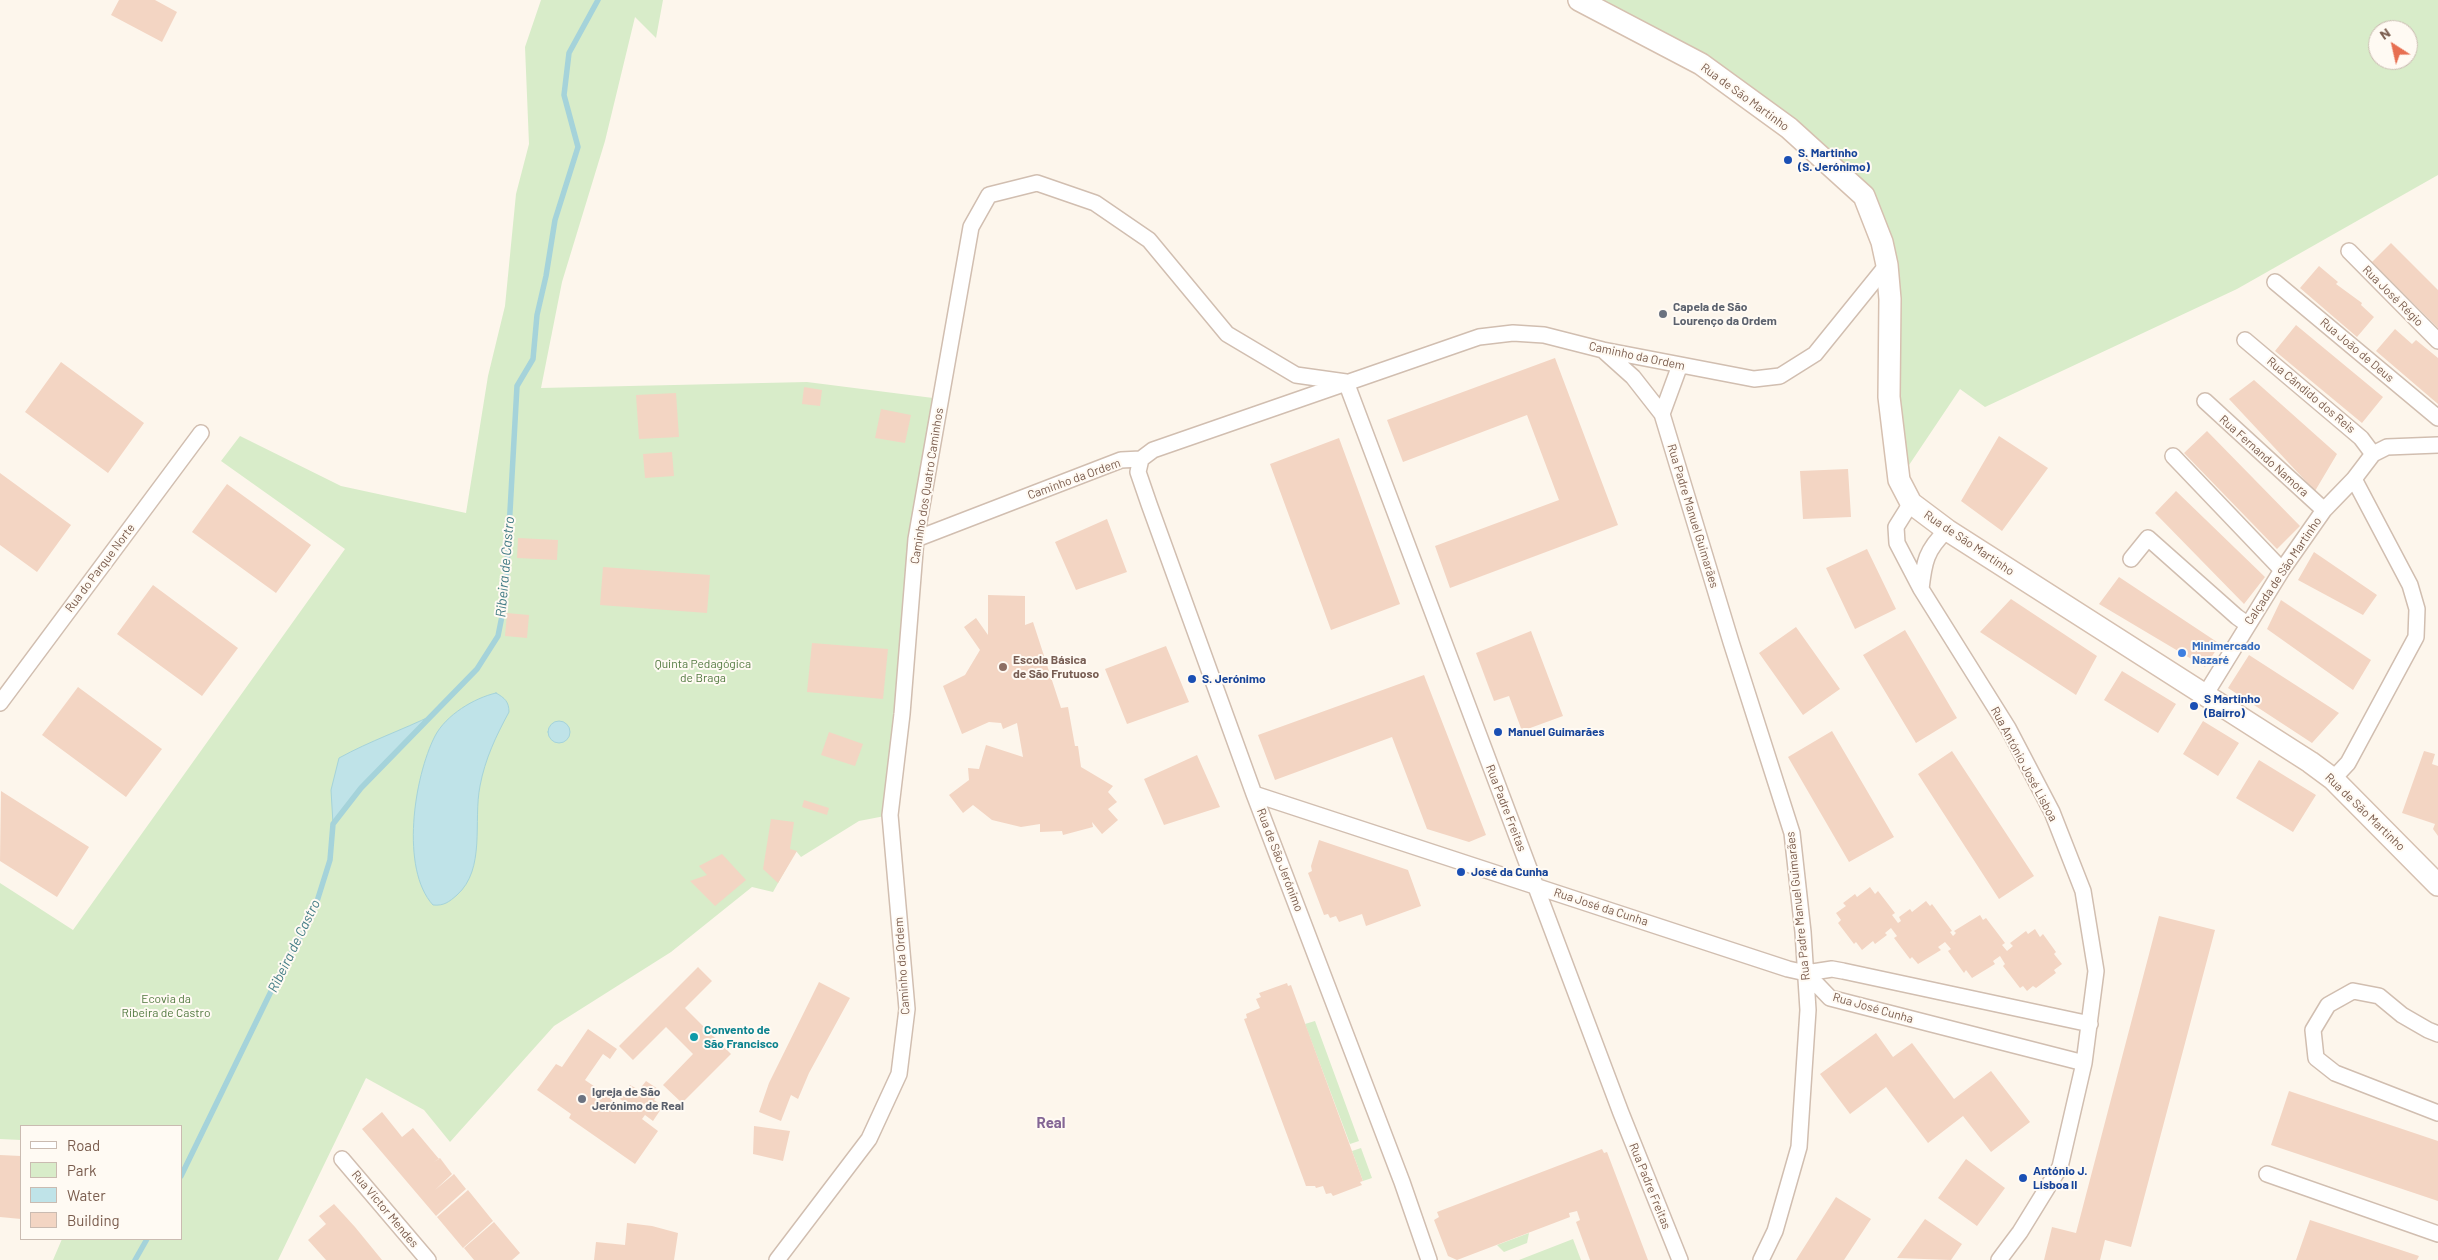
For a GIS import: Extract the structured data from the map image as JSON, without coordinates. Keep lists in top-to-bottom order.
{
  "streets": {
    "street": [
      "Rua de São Martinho",
      "Rua José Régio",
      "Rua João de Deus",
      "Caminho da Ordem",
      "Rua Cândido dos Reis",
      "Rua Fernando Namora",
      "Caminho dos Quatro Caminhos",
      "Rua Padre Manuel Guimarães",
      "Rua do Parque Norte",
      "Calçada de São Martinho",
      "Rua António José Lisboa",
      "Rua Padre Freitas",
      "Rua de São Jerónimo",
      "Rua José da Cunha",
      "Rua José Cunha",
      "Rua Victor Mendes"
    ]
  },
  "crossings": [
    ["Rua de São Martinho", "Caminho da Ordem"],
    ["Rua de São Martinho", "Calçada de São Martinho"],
    ["Rua de São Martinho", "Rua António José Lisboa"],
    ["Caminho da Ordem", "Caminho dos Quatro Caminhos"],
    ["Caminho da Ordem", "Rua Padre Manuel Guimarães"],
    ["Caminho da Ordem", "Rua Padre Freitas"],
    ["Caminho da Ordem", "Rua de São Jerónimo"],
    ["Rua Cândido dos Reis", "Calçada de São Martinho"],
    ["Rua Fernando Namora", "Calçada de São Martinho"],
    ["Rua Padre Manuel Guimarães", "Rua José da Cunha"],
    ["Rua Padre Manuel Guimarães", "Rua José Cunha"],
    ["Rua António José Lisboa", "Rua José Cunha"],
    ["Rua Padre Freitas", "Rua José da Cunha"],
    ["Rua de São Jerónimo", "Rua José da Cunha"],
    ["Rua José da Cunha", "Rua José Cunha"]
  ],
  "districts": ["Real"],
  "water": ["Ribeira de Castro"],
  "parks": ["Quinta Pedagógica de Braga", "Ecovia da Ribeira de Castro"],
  "places": [
    "S. Martinho (S. Jerónimo)",
    "Capela de São Lourenço da Ordem",
    "Minimercado Nazaré",
    "Escola Básica de São Frutuoso",
    "S. Jerónimo",
    "S Martinho (Bairro)",
    "Manuel Guimarães",
    "José da Cunha",
    "Convento de São Francisco",
    "Igreja de São Jerónimo de Real",
    "António J. Lisboa II"
  ],
  "legend": [
    "Road",
    "Park",
    "Water",
    "Building"
  ],
  "north": "top left"
}
